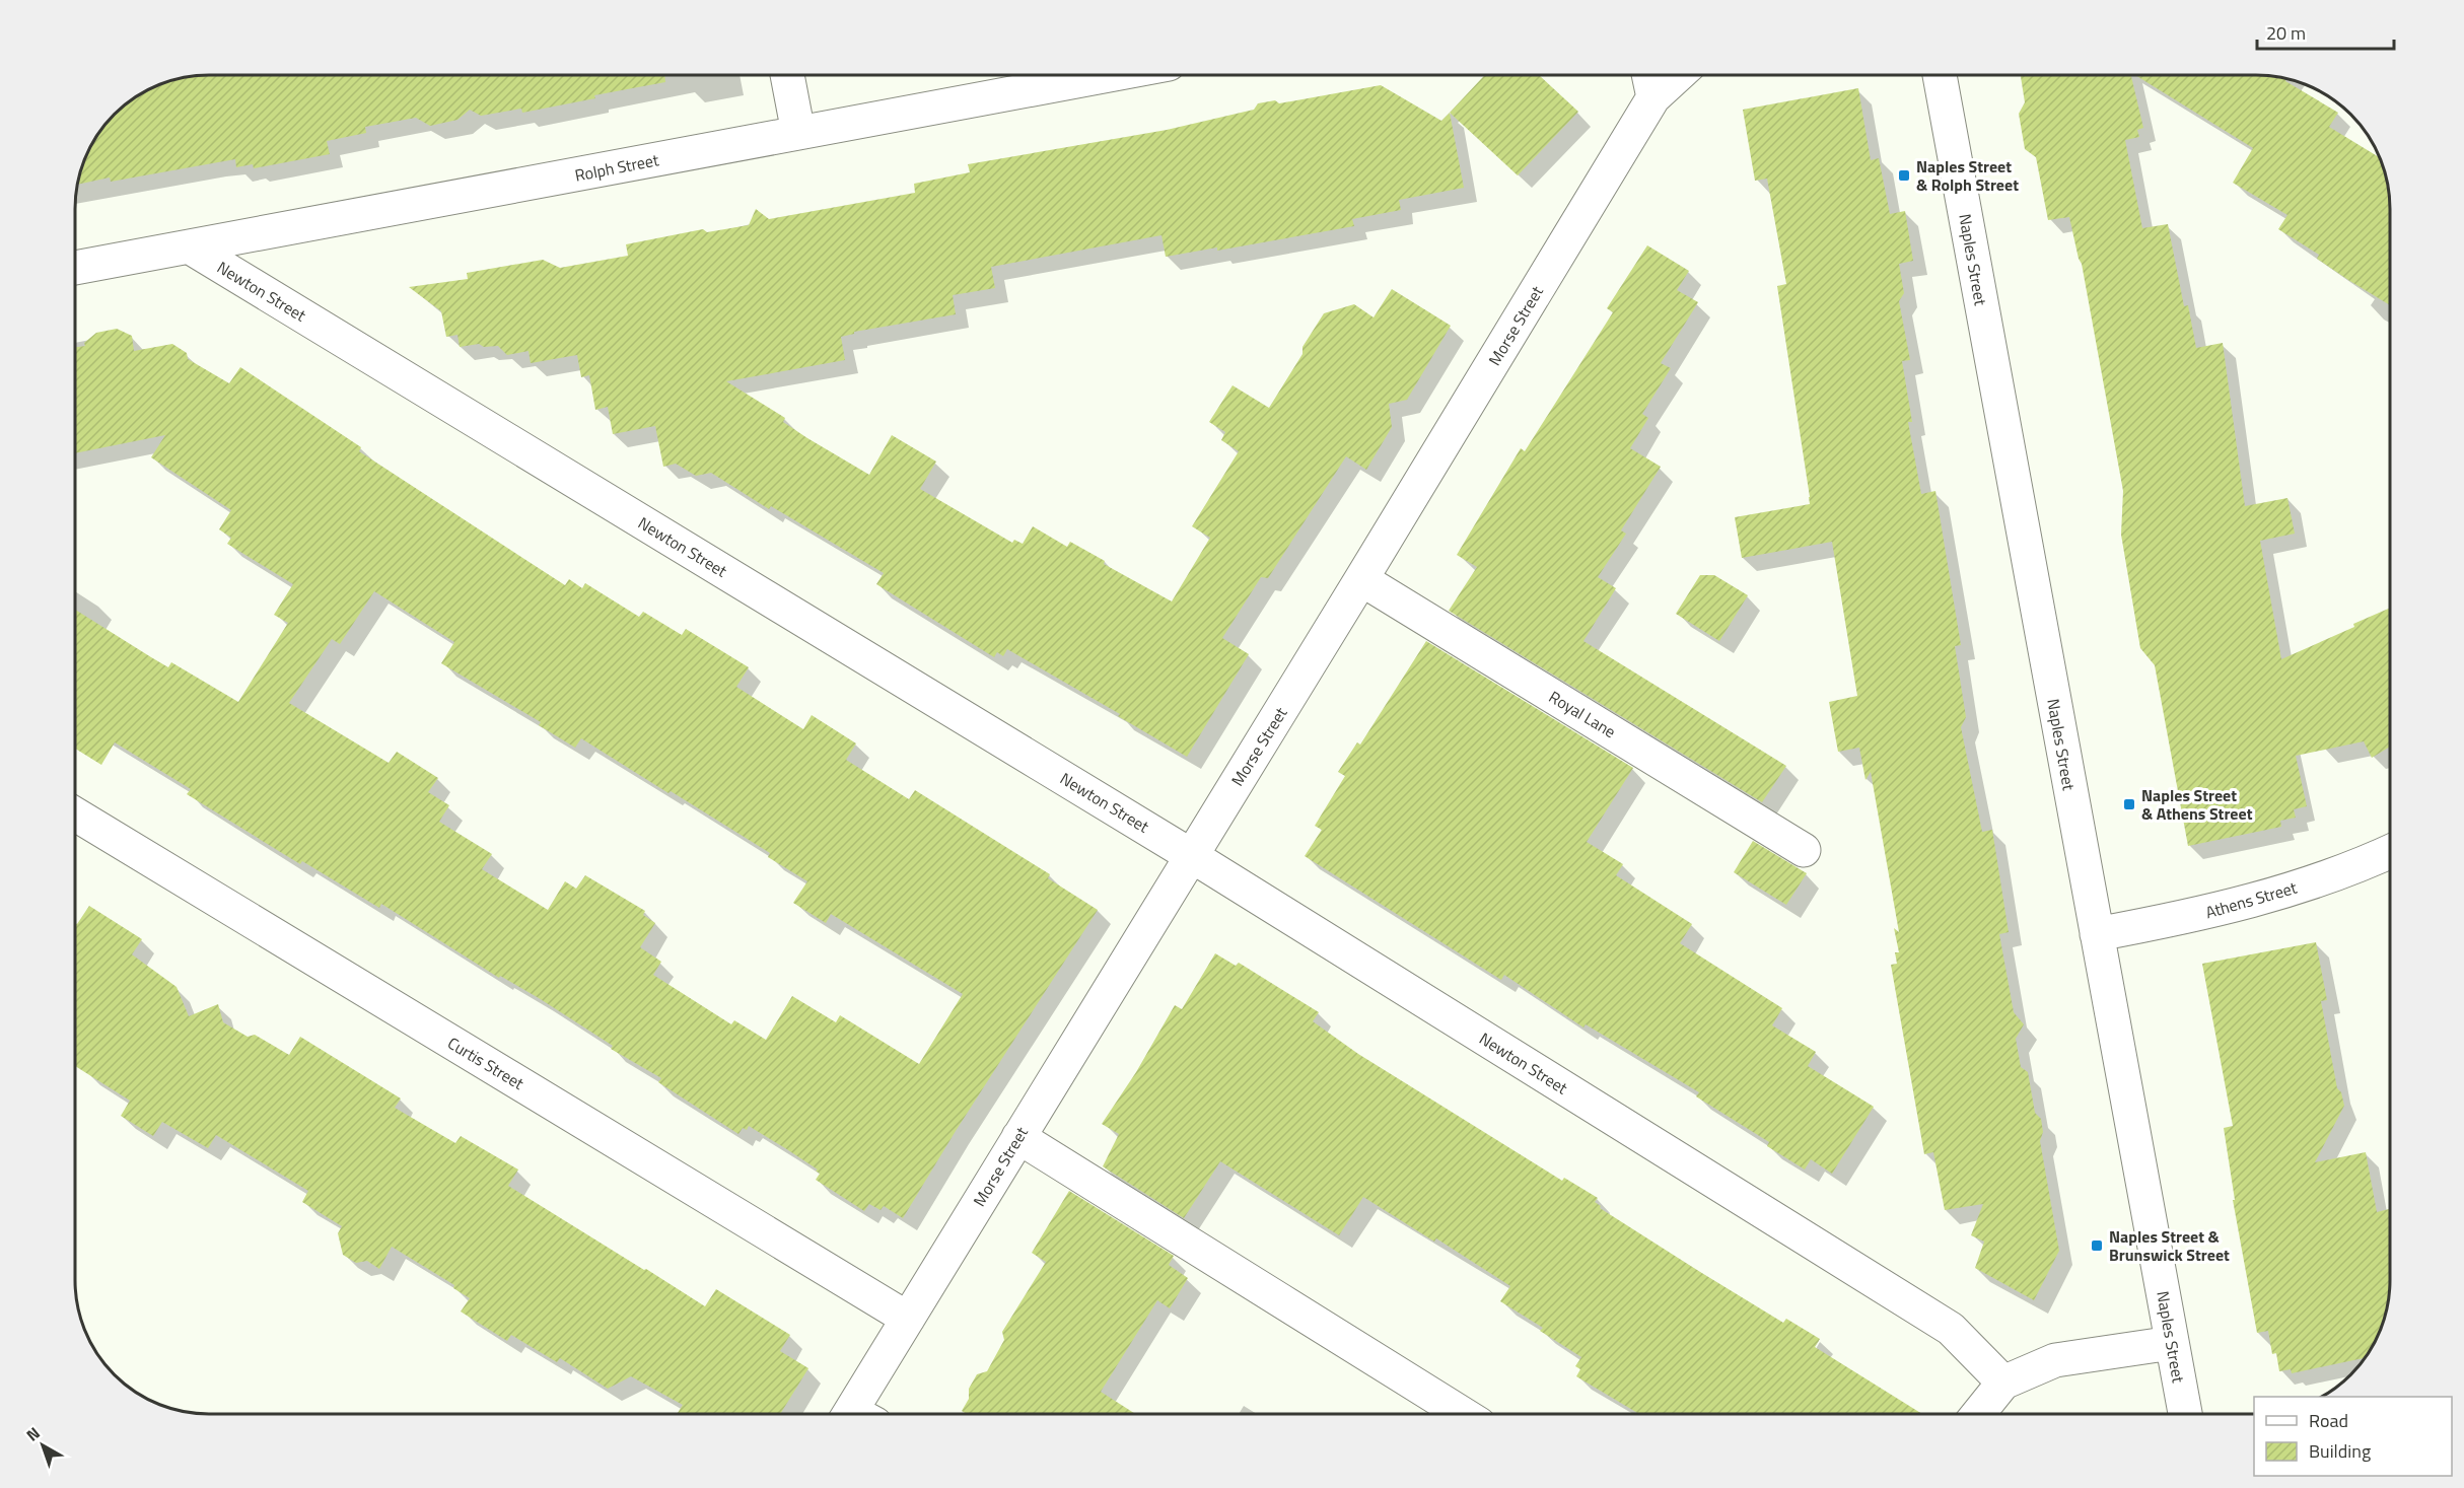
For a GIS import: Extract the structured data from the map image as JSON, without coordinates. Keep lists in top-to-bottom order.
{
  "streets": {
    "street": [
      "Rolph Street",
      "Naples Street",
      "Newton Street",
      "Morse Street",
      "Royal Lane",
      "Athens Street",
      "Curtis Street"
    ]
  },
  "crossings": [
    ["Rolph Street", "Newton Street"],
    ["Naples Street", "Athens Street"],
    ["Newton Street", "Morse Street"],
    ["Morse Street", "Royal Lane"],
    ["Morse Street", "Curtis Street"]
  ],
  "places": {
    "transit": ["Naples Street & Rolph Street", "Naples Street & Athens Street", "Naples Street & Brunswick Street"]
  },
  "legend": ["Road", "Building"],
  "scale_bar": "20 m",
  "north": "top left"
}
